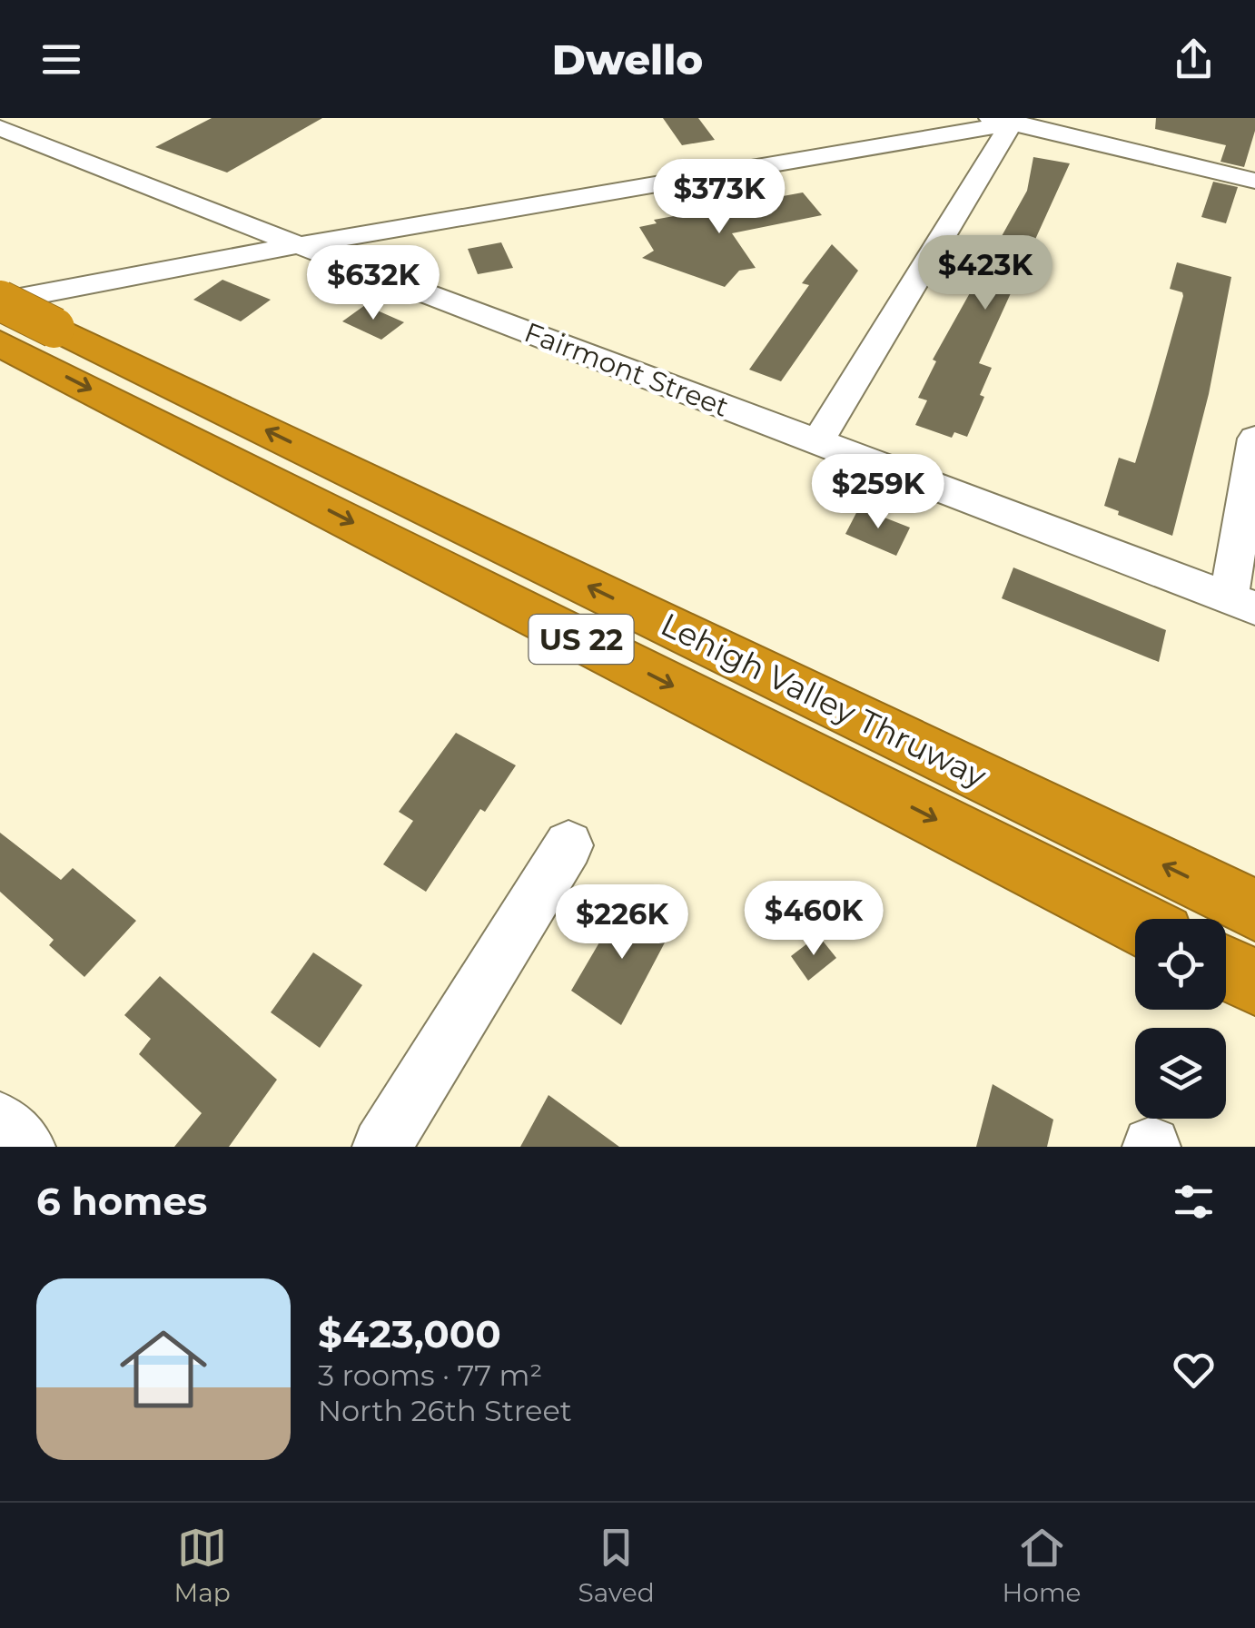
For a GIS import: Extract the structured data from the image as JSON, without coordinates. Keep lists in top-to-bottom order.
{
  "streets": {
    "highway": ["US 22", "Lehigh Valley Thruway"],
    "street": ["Fairmont Street"]
  },
  "page": {
    "header": "Dwello",
    "price": [
      "$373K",
      "$423K",
      "$632K",
      "$259K",
      "$460K",
      "$226K"
    ],
    "heading": "6 homes",
    "list": [
      {
        "name": "$423,000",
        "note": "3 rooms · 77 m² · North 26th Street"
      }
    ],
    "tabs": ["Map", "Saved", "Home"]
  }
}
